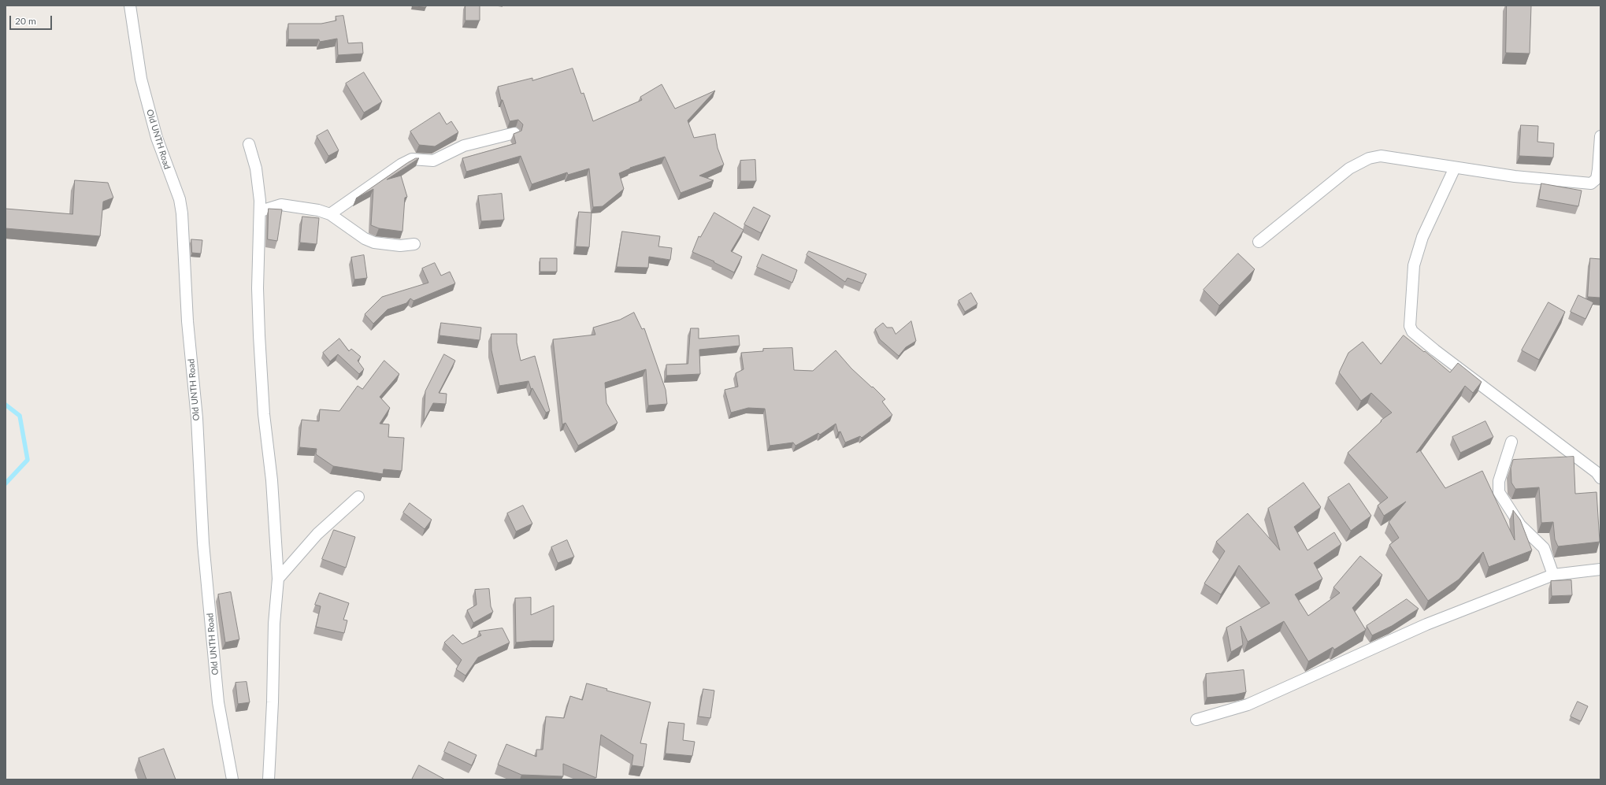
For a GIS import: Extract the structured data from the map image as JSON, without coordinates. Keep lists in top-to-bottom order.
{
  "streets": {
    "street": ["Old UNTH Road"]
  },
  "scale_bar": "20 m"
}
